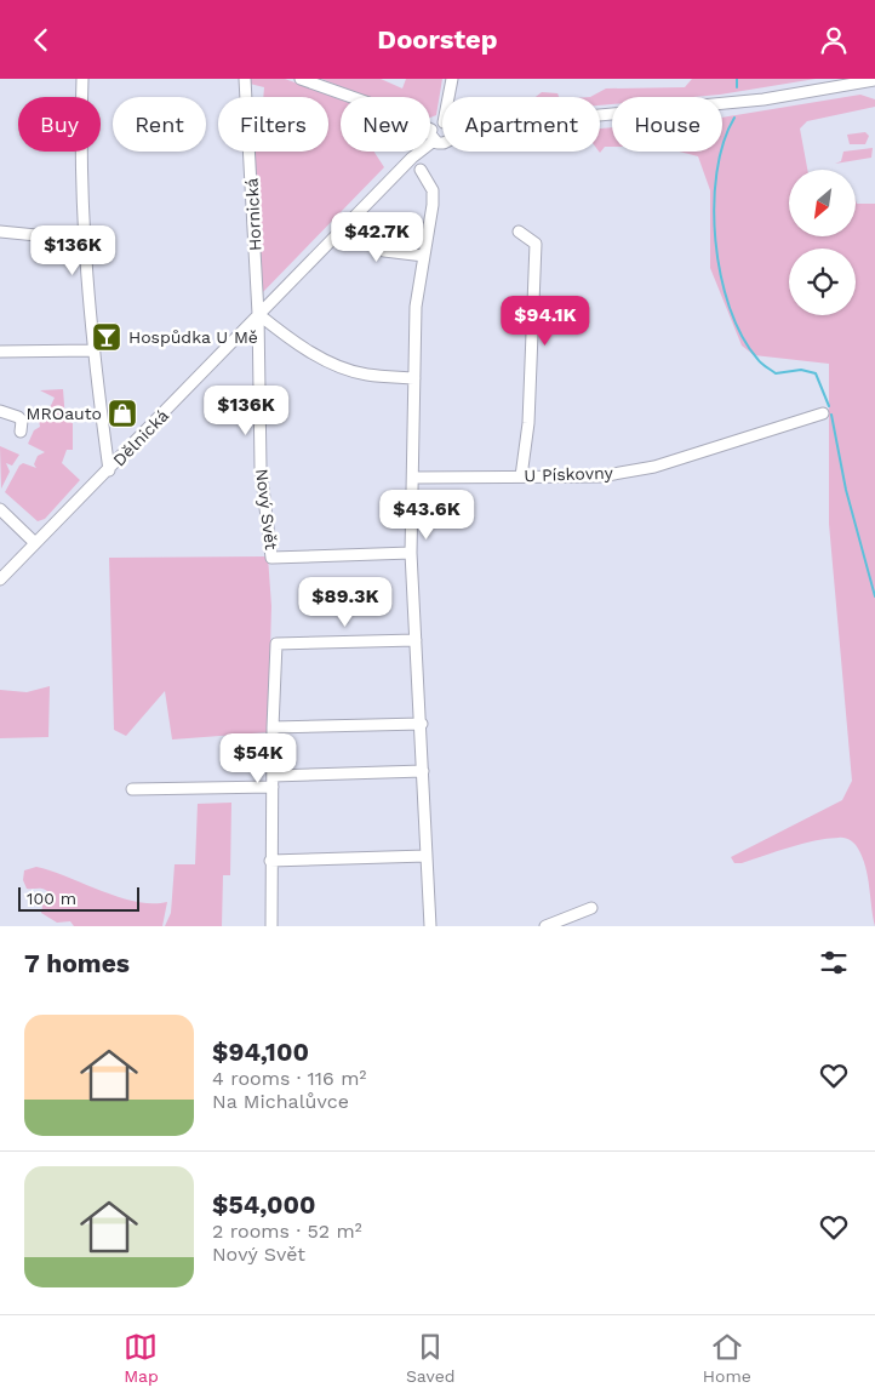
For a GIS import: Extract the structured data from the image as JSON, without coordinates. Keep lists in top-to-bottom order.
{
  "streets": {
    "street": [
      "Hornická",
      "Dělnická",
      "U Pískovny",
      "Nový Svět"
    ]
  },
  "crossings": [
    ["Hornická", "Dělnická"],
    ["Hornická", "Nový Svět"],
    ["Dělnická", "Nový Svět"]
  ],
  "places": {
    "bar": ["Hospůdka U Mě"],
    "shop": ["MROauto"]
  },
  "scale_bar": "100 m",
  "north": "bottom left",
  "page": {
    "header": "Doorstep",
    "chip": [
      "Buy",
      "Rent",
      "Filters",
      "New",
      "Apartment",
      "House"
    ],
    "price": [
      "$42.7K",
      "$136K",
      "$94.1K",
      "$136K",
      "$43.6K",
      "$89.3K",
      "$54K"
    ],
    "scale": "100 m",
    "heading": "7 homes",
    "list": [
      {
        "name": "$94,100",
        "note": "4 rooms · 116 m² · Na Michalůvce"
      },
      {
        "name": "$54,000",
        "note": "2 rooms · 52 m² · Nový Svět"
      }
    ],
    "tabs": ["Map", "Saved", "Home"]
  }
}
